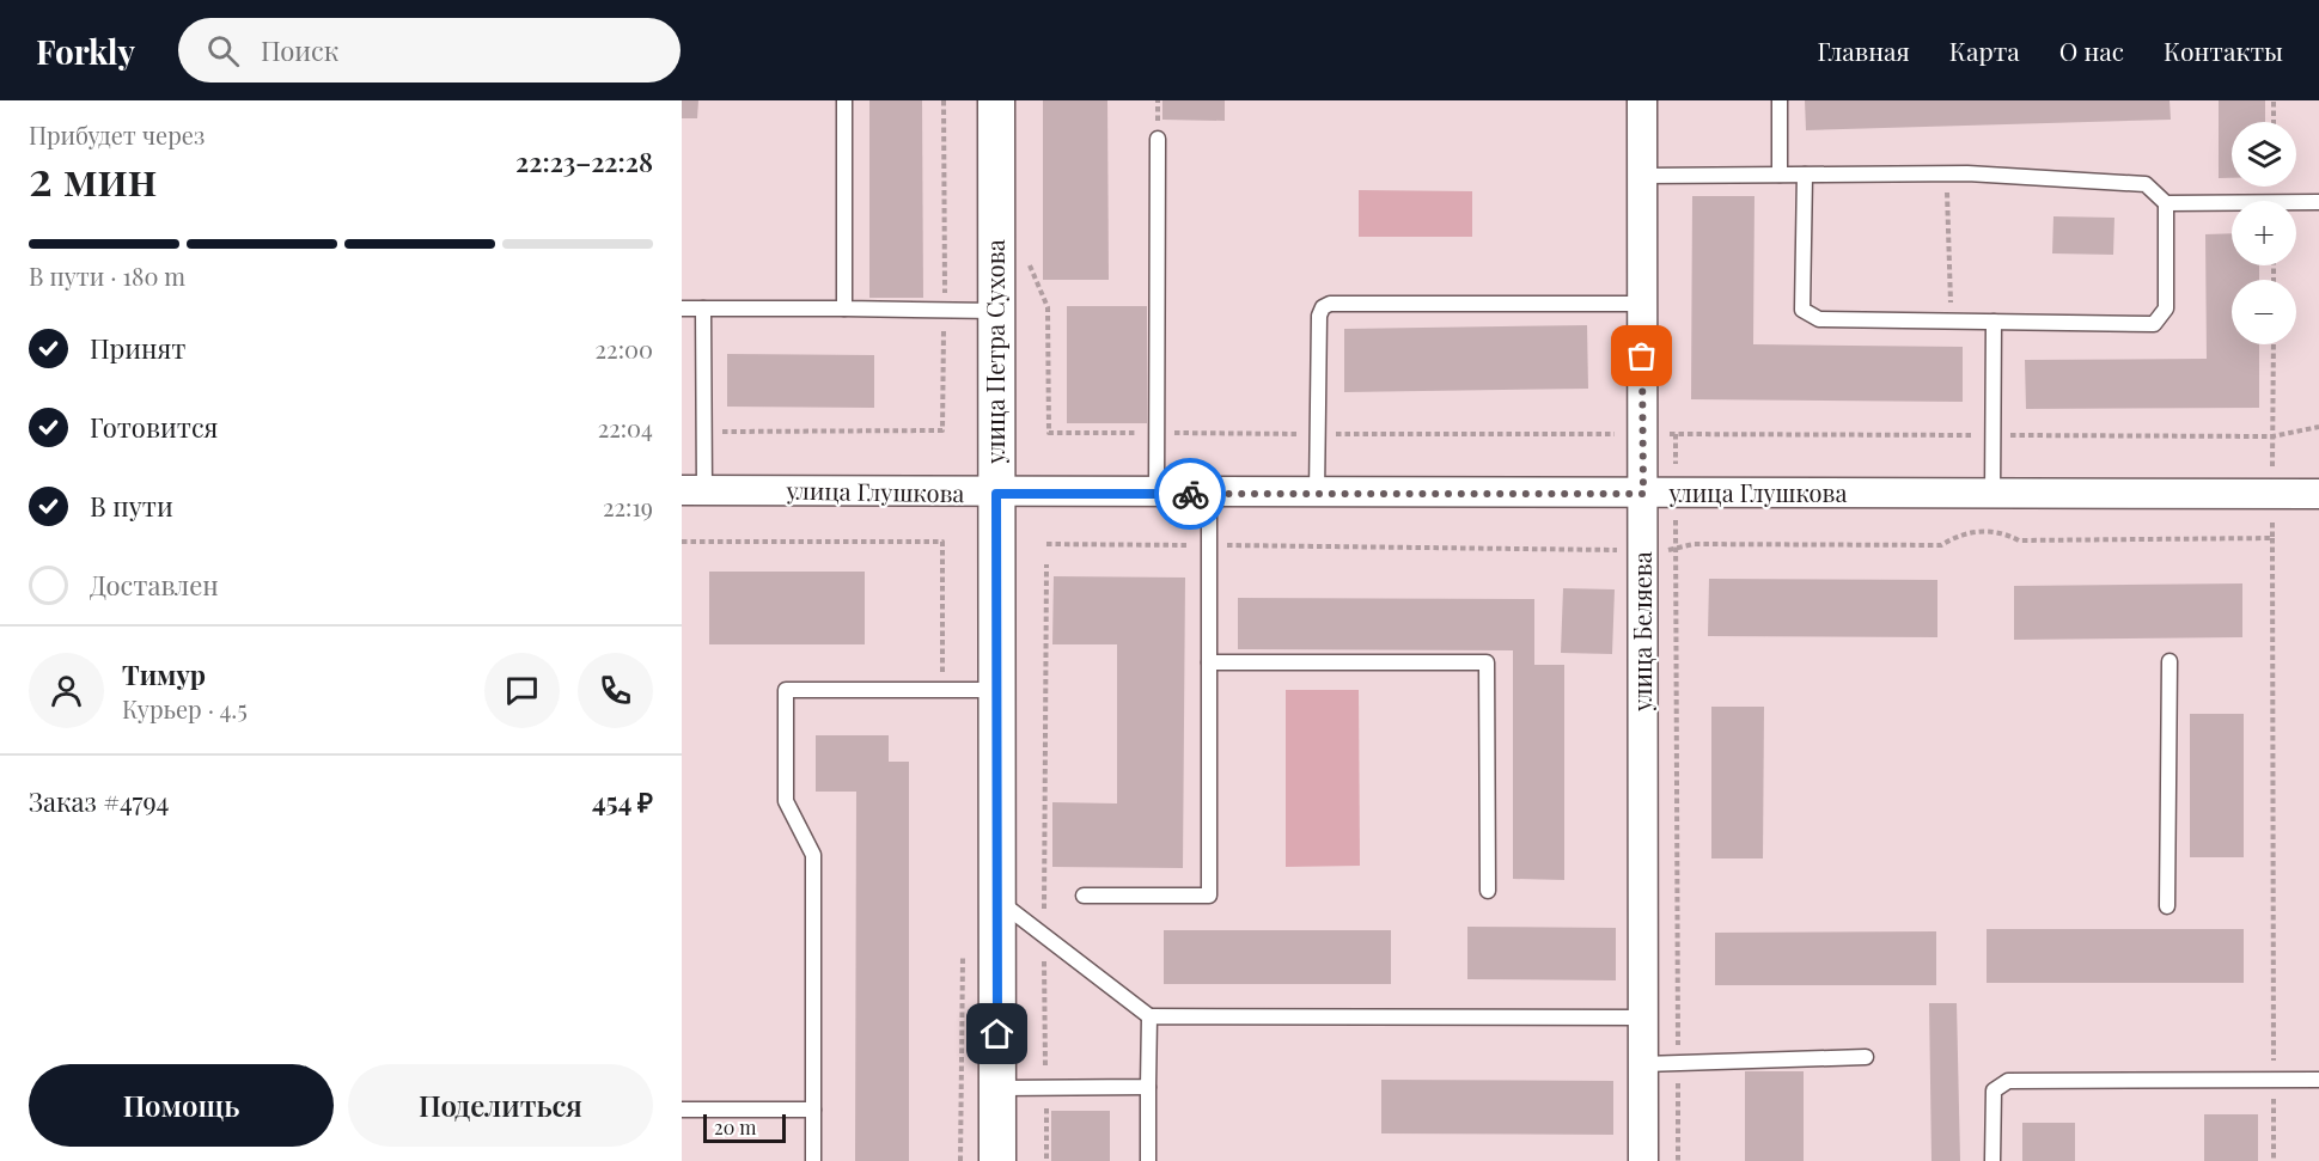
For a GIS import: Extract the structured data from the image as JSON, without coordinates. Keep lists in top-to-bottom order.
{
  "streets": {
    "street": ["улица Петра Сухова", "улица Глушкова", "улица Беляева"]
  },
  "crossings": [
    ["улица Петра Сухова", "улица Глушкова"],
    ["улица Глушкова", "улица Беляева"]
  ],
  "scale_bar": "20 m",
  "page": {
    "header": "Forkly",
    "search": "Поиск",
    "nav": [
      "Главная",
      "Карта",
      "О нас",
      "Контакты"
    ],
    "heading": ["2 мин", "Прибудет через", "22:23–22:28"],
    "panel": [
      "Тимур",
      "Курьер · 4.5",
      "Заказ #4794",
      "454 ₽"
    ],
    "map_buttons": ["+", "−"],
    "bar": "В пути · 180 m",
    "list": [
      ["Принят", "22:00"],
      ["Готовится", "22:04"],
      ["В пути", "22:19"],
      "Доставлен"
    ],
    "buttons": ["Помощь", "Поделиться"],
    "scale": "20 m"
  }
}
